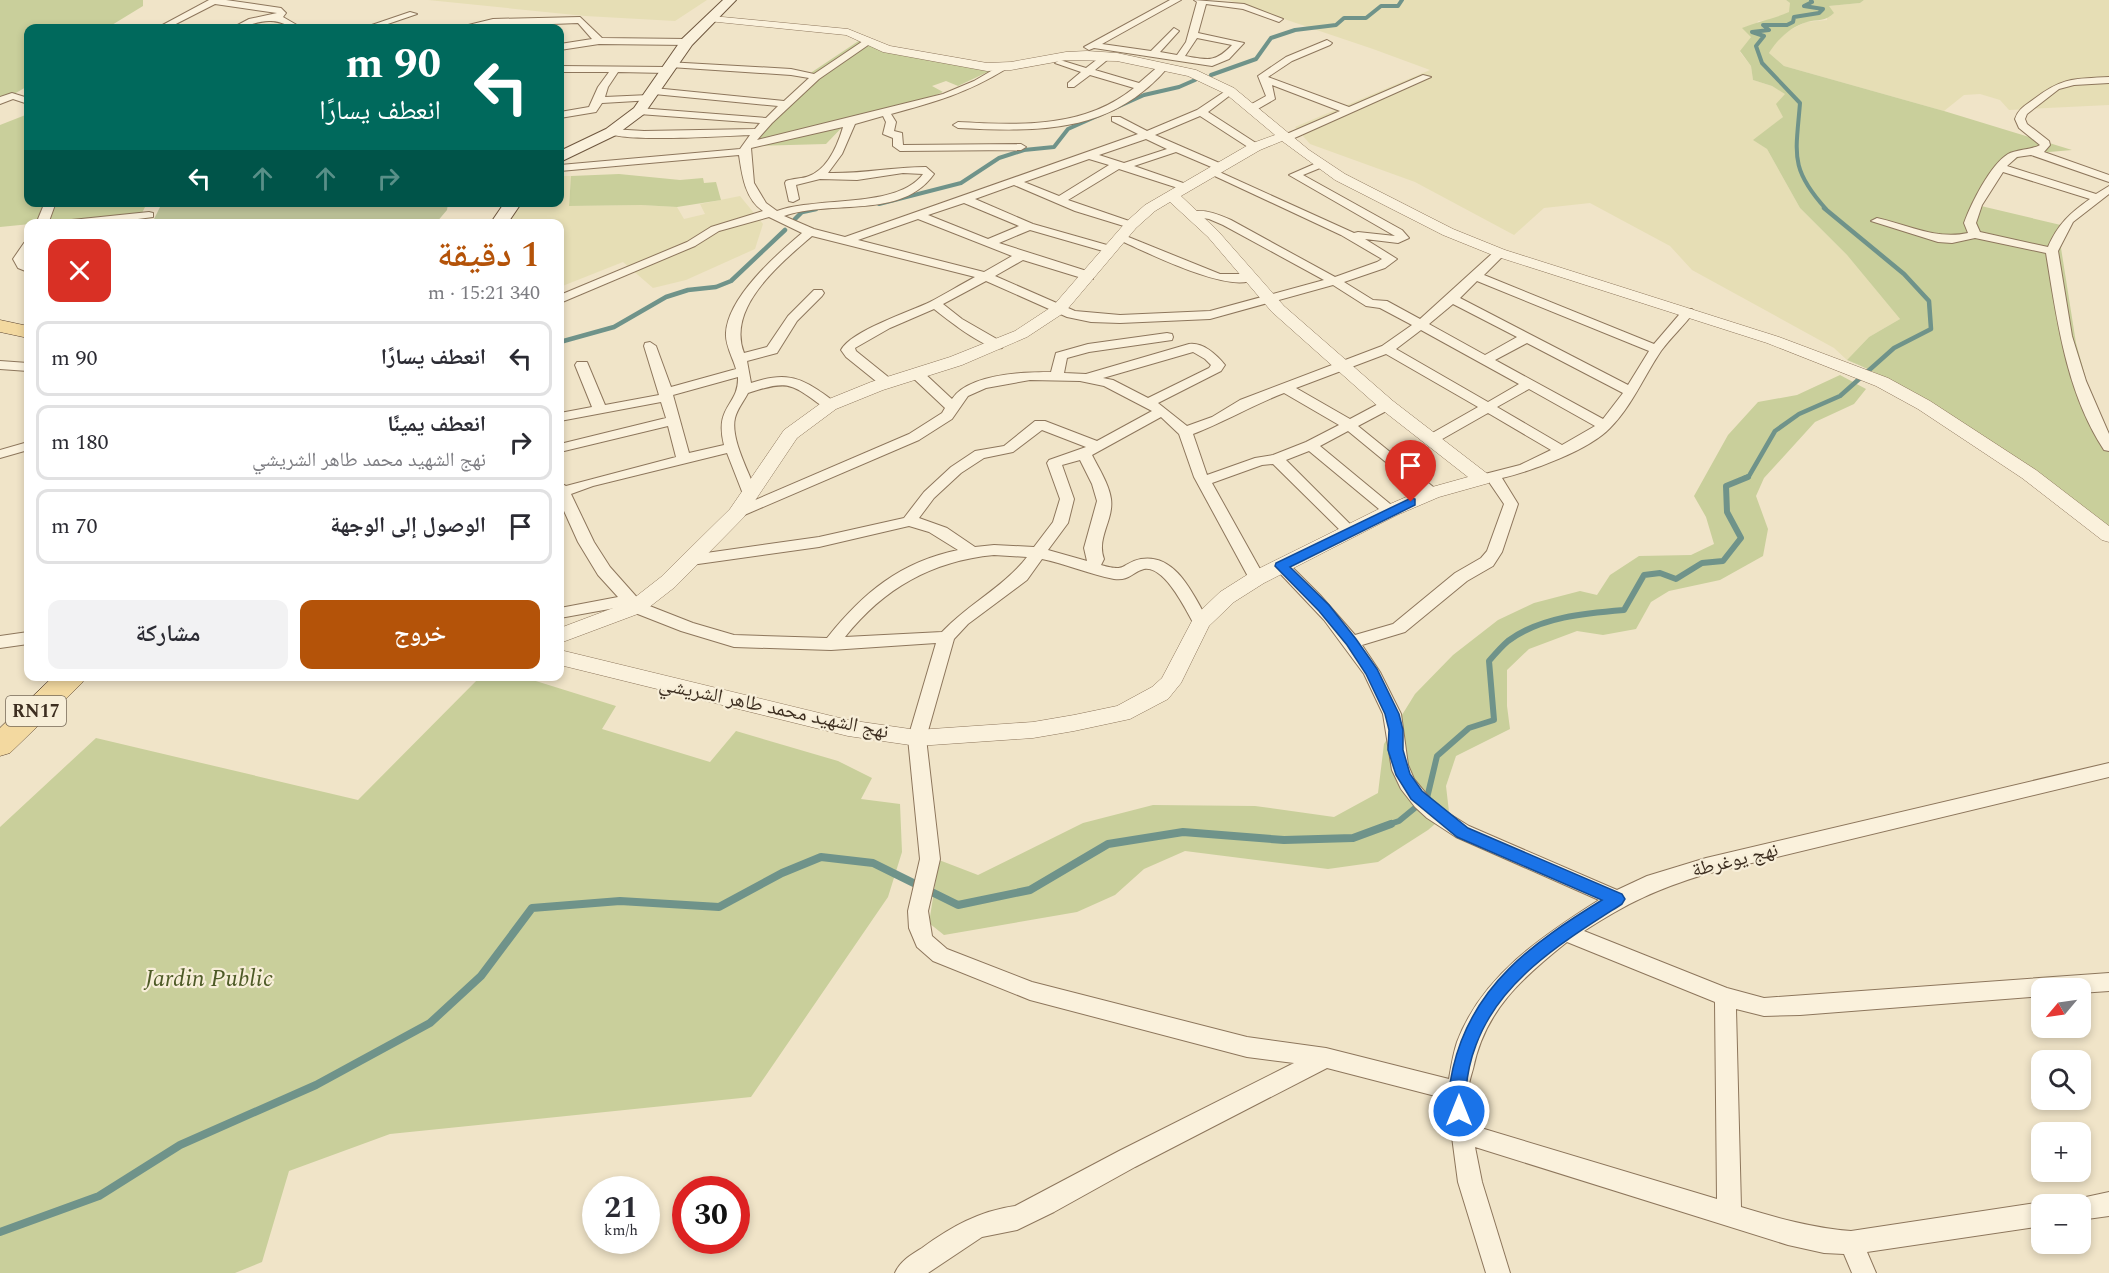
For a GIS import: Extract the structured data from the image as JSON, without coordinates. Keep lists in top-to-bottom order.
{
  "streets": {
    "main road": ["RN17"],
    "street": ["نهج الشهيد محمد طاهر الشريشي", "نهج يوغرطة"]
  },
  "parks": ["Jardin Public"],
  "north": "bottom left",
  "page": {
    "turn": ["90 m", "انعطف يسارًا"],
    "heading": ["1 دقيقة", "340 m · 15:21"],
    "list": [
      {
        "name": "انعطف يسارًا",
        "value": "90 m"
      },
      {
        "name": "انعطف يمينًا",
        "note": "نهج الشهيد محمد طاهر الشريشي",
        "value": "180 m"
      },
      {
        "name": "الوصول إلى الوجهة",
        "value": "70 m"
      }
    ],
    "buttons": ["خروج", "مشاركة"],
    "map_buttons": ["+", "−"],
    "speed": "21 km/h",
    "limit": "30"
  }
}
